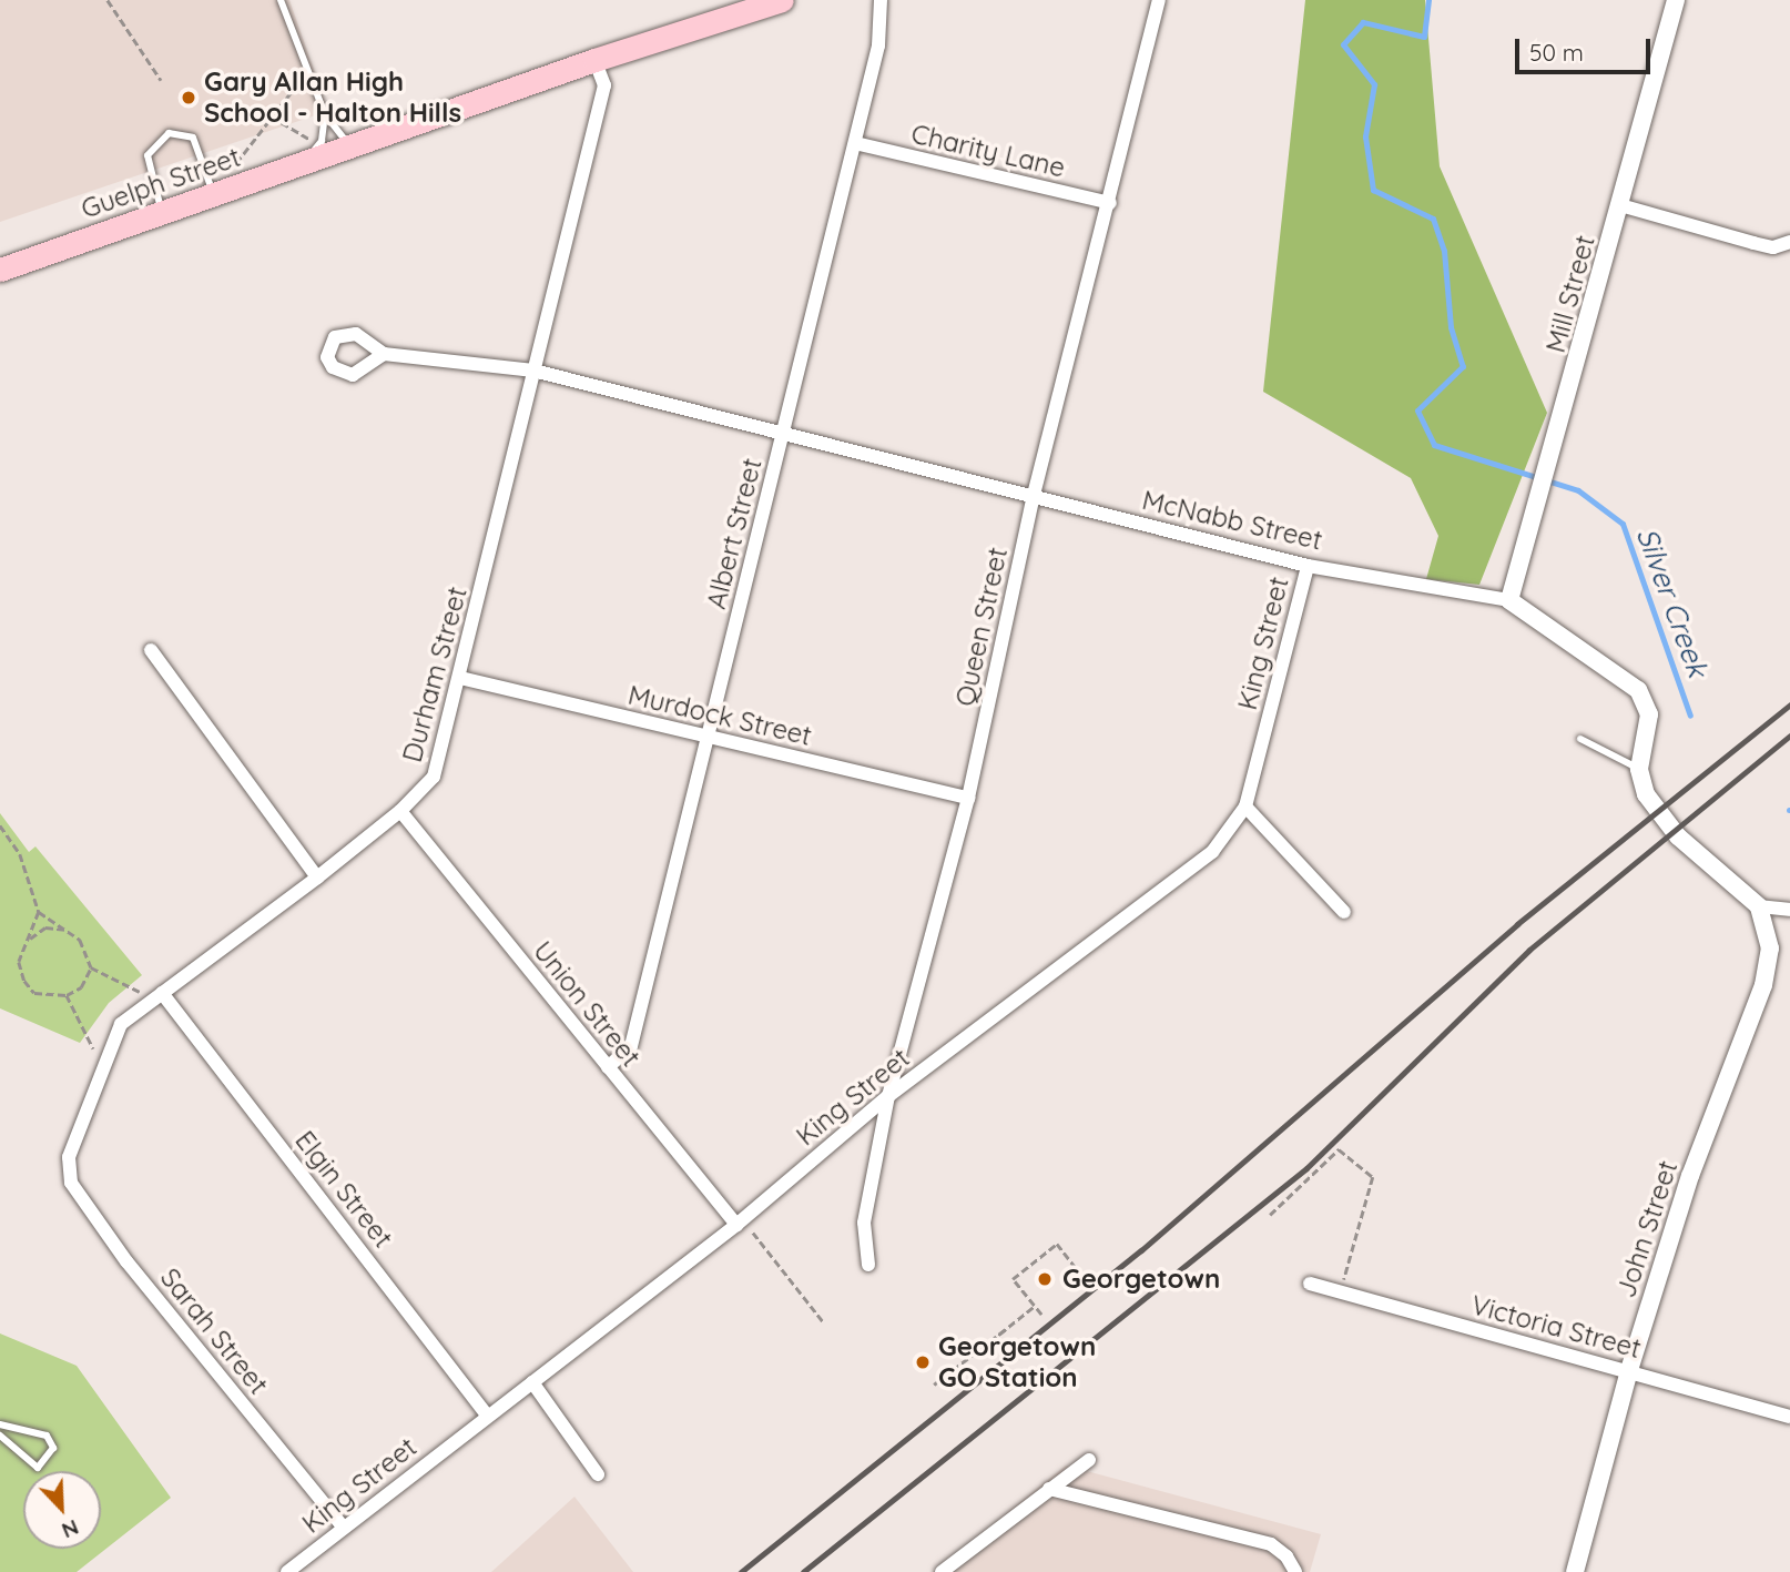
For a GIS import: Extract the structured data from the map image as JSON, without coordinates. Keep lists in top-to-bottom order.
{
  "streets": {
    "main road": ["Guelph Street"],
    "street": [
      "Charity Lane",
      "Mill Street",
      "McNabb Street",
      "Albert Street",
      "Queen Street",
      "King Street",
      "Durham Street",
      "Murdock Street",
      "Union Street",
      "Elgin Street",
      "John Street",
      "Victoria Street",
      "Sarah Street"
    ]
  },
  "crossings": [
    ["Charity Lane", "Albert Street"],
    ["Charity Lane", "Queen Street"],
    ["Guelph Street", "Durham Street"],
    ["Mill Street", "McNabb Street"],
    ["McNabb Street", "Albert Street"],
    ["McNabb Street", "Queen Street"],
    ["McNabb Street", "King Street"],
    ["McNabb Street", "Durham Street"],
    ["Albert Street", "Murdock Street"],
    ["Albert Street", "Union Street"],
    ["Queen Street", "King Street"],
    ["Queen Street", "Murdock Street"],
    ["King Street", "Union Street"],
    ["King Street", "Elgin Street"],
    ["King Street", "Sarah Street"],
    ["Durham Street", "Murdock Street"],
    ["Durham Street", "Union Street"],
    ["Durham Street", "Elgin Street"],
    ["Durham Street", "Sarah Street"],
    ["John Street", "Victoria Street"]
  ],
  "water": ["Silver Creek"],
  "places": ["Gary Allan High School - Halton Hills", "Georgetown", "Georgetown GO Station"],
  "scale_bar": "50 m",
  "north": "bottom right"
}
